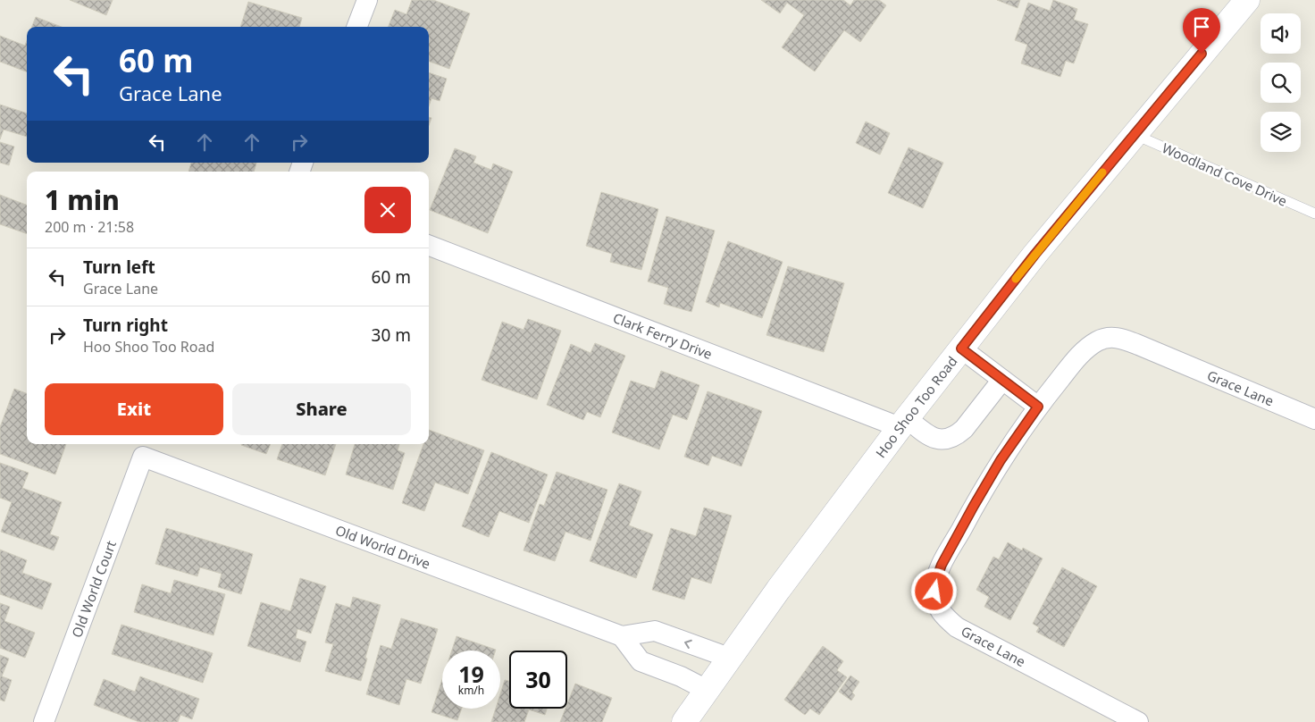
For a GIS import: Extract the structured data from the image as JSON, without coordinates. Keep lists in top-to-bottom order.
{
  "streets": {
    "street": [
      "Clark Ferry Drive",
      "Grace Lane",
      "Hoo Shoo Too Road",
      "Old World Drive",
      "Old World Court"
    ],
    "lane": ["Woodland Cove Drive"]
  },
  "crossings": [
    ["Woodland Cove Drive", "Hoo Shoo Too Road"],
    ["Clark Ferry Drive", "Hoo Shoo Too Road"],
    ["Hoo Shoo Too Road", "Old World Drive"],
    ["Old World Drive", "Old World Court"]
  ],
  "page": {
    "turn": ["60 m", "Grace Lane"],
    "heading": ["1 min", "200 m · 21:58"],
    "list": [
      {
        "name": "Turn left",
        "note": "Grace Lane",
        "value": "60 m"
      },
      {
        "name": "Turn right",
        "note": "Hoo Shoo Too Road",
        "value": "30 m"
      }
    ],
    "buttons": ["Exit", "Share"],
    "speed": "19 km/h",
    "limit": "30"
  }
}
